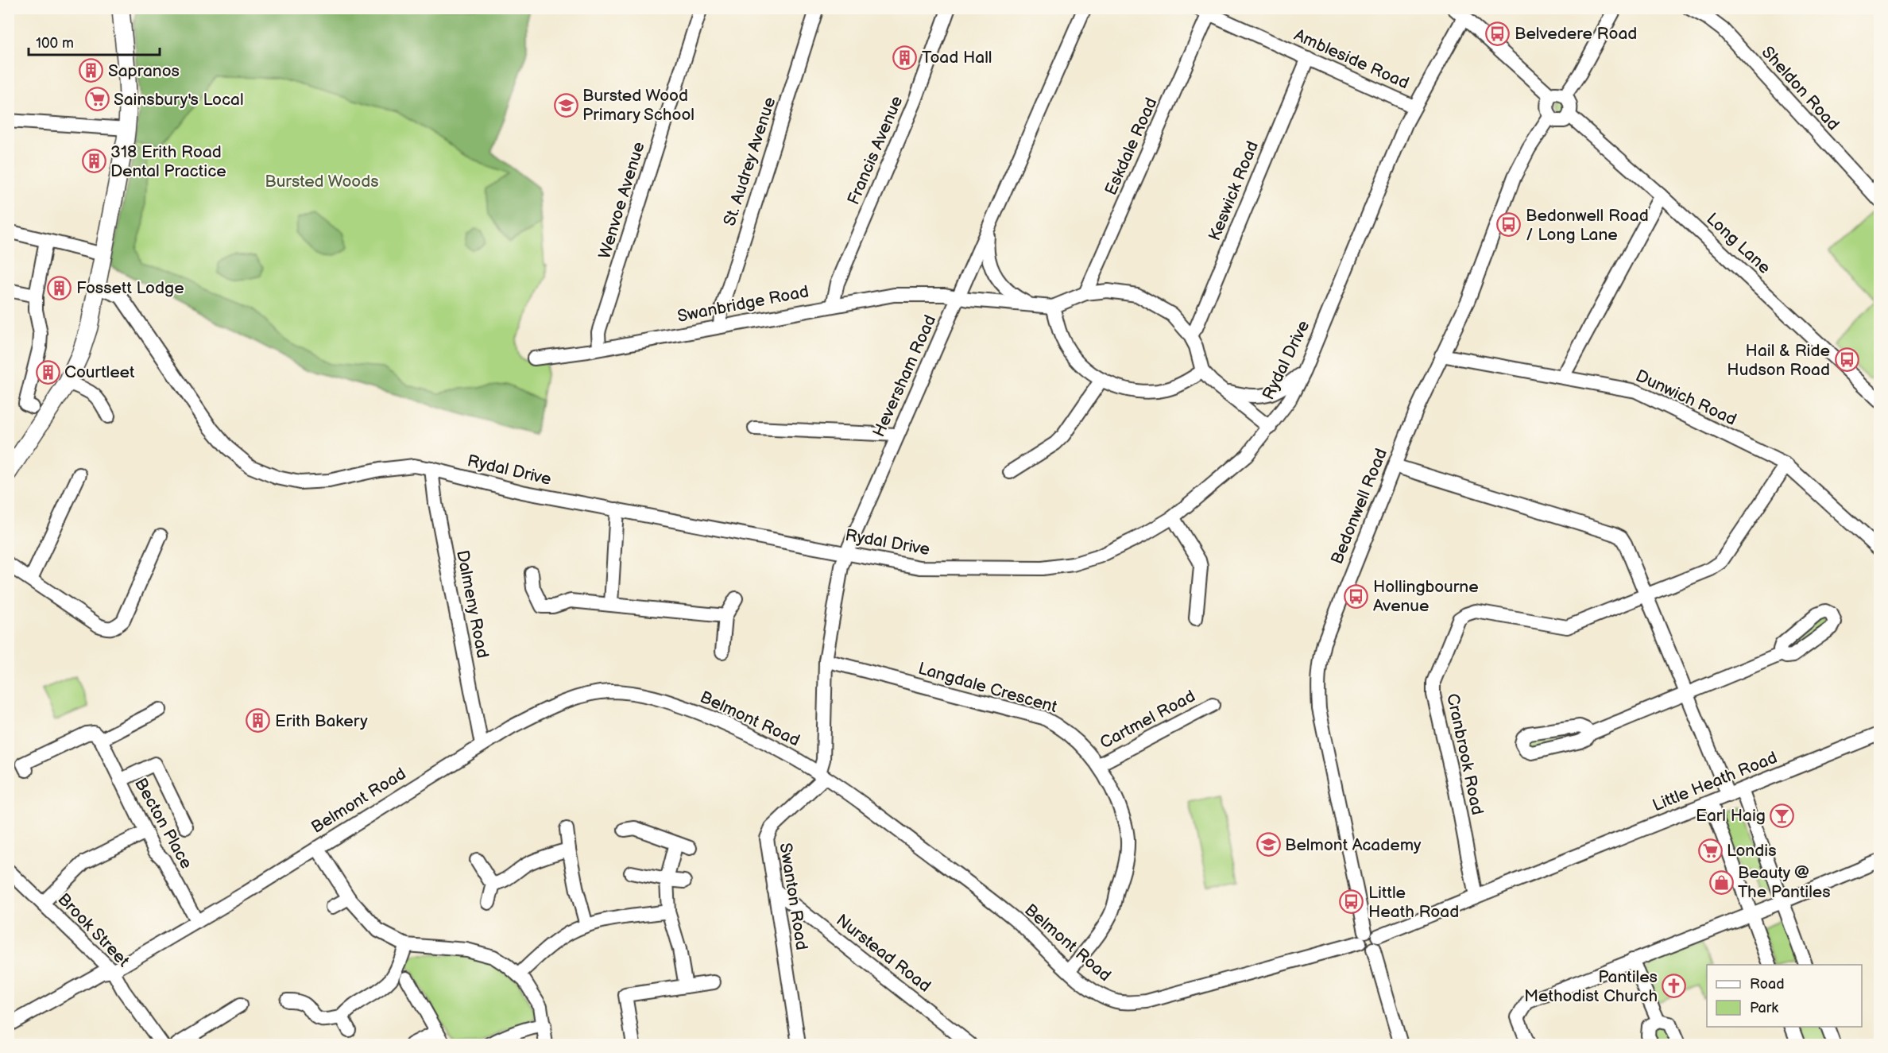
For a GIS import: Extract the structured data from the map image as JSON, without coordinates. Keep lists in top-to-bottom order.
{
  "streets": {
    "street": [
      "Ambleside Road",
      "Sheldon Road",
      "Eskdale Road",
      "Francis Avenue",
      "St. Audrey Avenue",
      "Keswick Road",
      "Wenvoe Avenue",
      "Long Lane",
      "Swanbridge Road",
      "Rydal Drive",
      "Heversham Road",
      "Dunwich Road",
      "Bedonwell Road",
      "Dalmeny Road",
      "Langdale Crescent",
      "Belmont Road",
      "Cartmel Road",
      "Cranbrook Road",
      "Little Heath Road",
      "Becton Place",
      "Swanton Road",
      "Brook Street",
      "Nurstead Road"
    ]
  },
  "crossings": [
    ["Ambleside Road", "Eskdale Road"],
    ["Ambleside Road", "Keswick Road"],
    ["Ambleside Road", "Rydal Drive"],
    ["Eskdale Road", "Keswick Road"],
    ["Eskdale Road", "Swanbridge Road"],
    ["Francis Avenue", "Swanbridge Road"],
    ["St. Audrey Avenue", "Swanbridge Road"],
    ["Keswick Road", "Swanbridge Road"],
    ["Wenvoe Avenue", "Swanbridge Road"],
    ["Long Lane", "Bedonwell Road"],
    ["Swanbridge Road", "Heversham Road"],
    ["Rydal Drive", "Heversham Road"],
    ["Rydal Drive", "Dalmeny Road"],
    ["Heversham Road", "Langdale Crescent"],
    ["Heversham Road", "Belmont Road"],
    ["Heversham Road", "Swanton Road"],
    ["Dunwich Road", "Bedonwell Road"],
    ["Dunwich Road", "Cranbrook Road"],
    ["Bedonwell Road", "Belmont Road"],
    ["Bedonwell Road", "Little Heath Road"],
    ["Dalmeny Road", "Belmont Road"],
    ["Langdale Crescent", "Belmont Road"],
    ["Langdale Crescent", "Cartmel Road"],
    ["Belmont Road", "Little Heath Road"],
    ["Belmont Road", "Becton Place"],
    ["Belmont Road", "Swanton Road"],
    ["Belmont Road", "Brook Street"],
    ["Cranbrook Road", "Little Heath Road"],
    ["Swanton Road", "Nurstead Road"]
  ],
  "parks": ["Bursted Woods"],
  "places": {
    "bus stop": [
      "Belvedere Road",
      "Bedonwell Road / Long Lane",
      "Hail & Ride Hudson Road",
      "Hollingbourne Avenue",
      "Little Heath Road"
    ],
    "building": [
      "Toad Hall",
      "Sapranos",
      "318 Erith Road Dental Practice",
      "Fossett Lodge",
      "Courtleet",
      "Erith Bakery"
    ],
    "supermarket": ["Sainsbury's Local", "Londis"],
    "school or university": ["Bursted Wood Primary School", "Belmont Academy"],
    "bar": ["Earl Haig"],
    "shop": ["Beauty @ The Pantiles"],
    "church": ["Pantiles Methodist Church"]
  },
  "legend": ["Road", "Park"],
  "scale_bar": "100 m"
}
